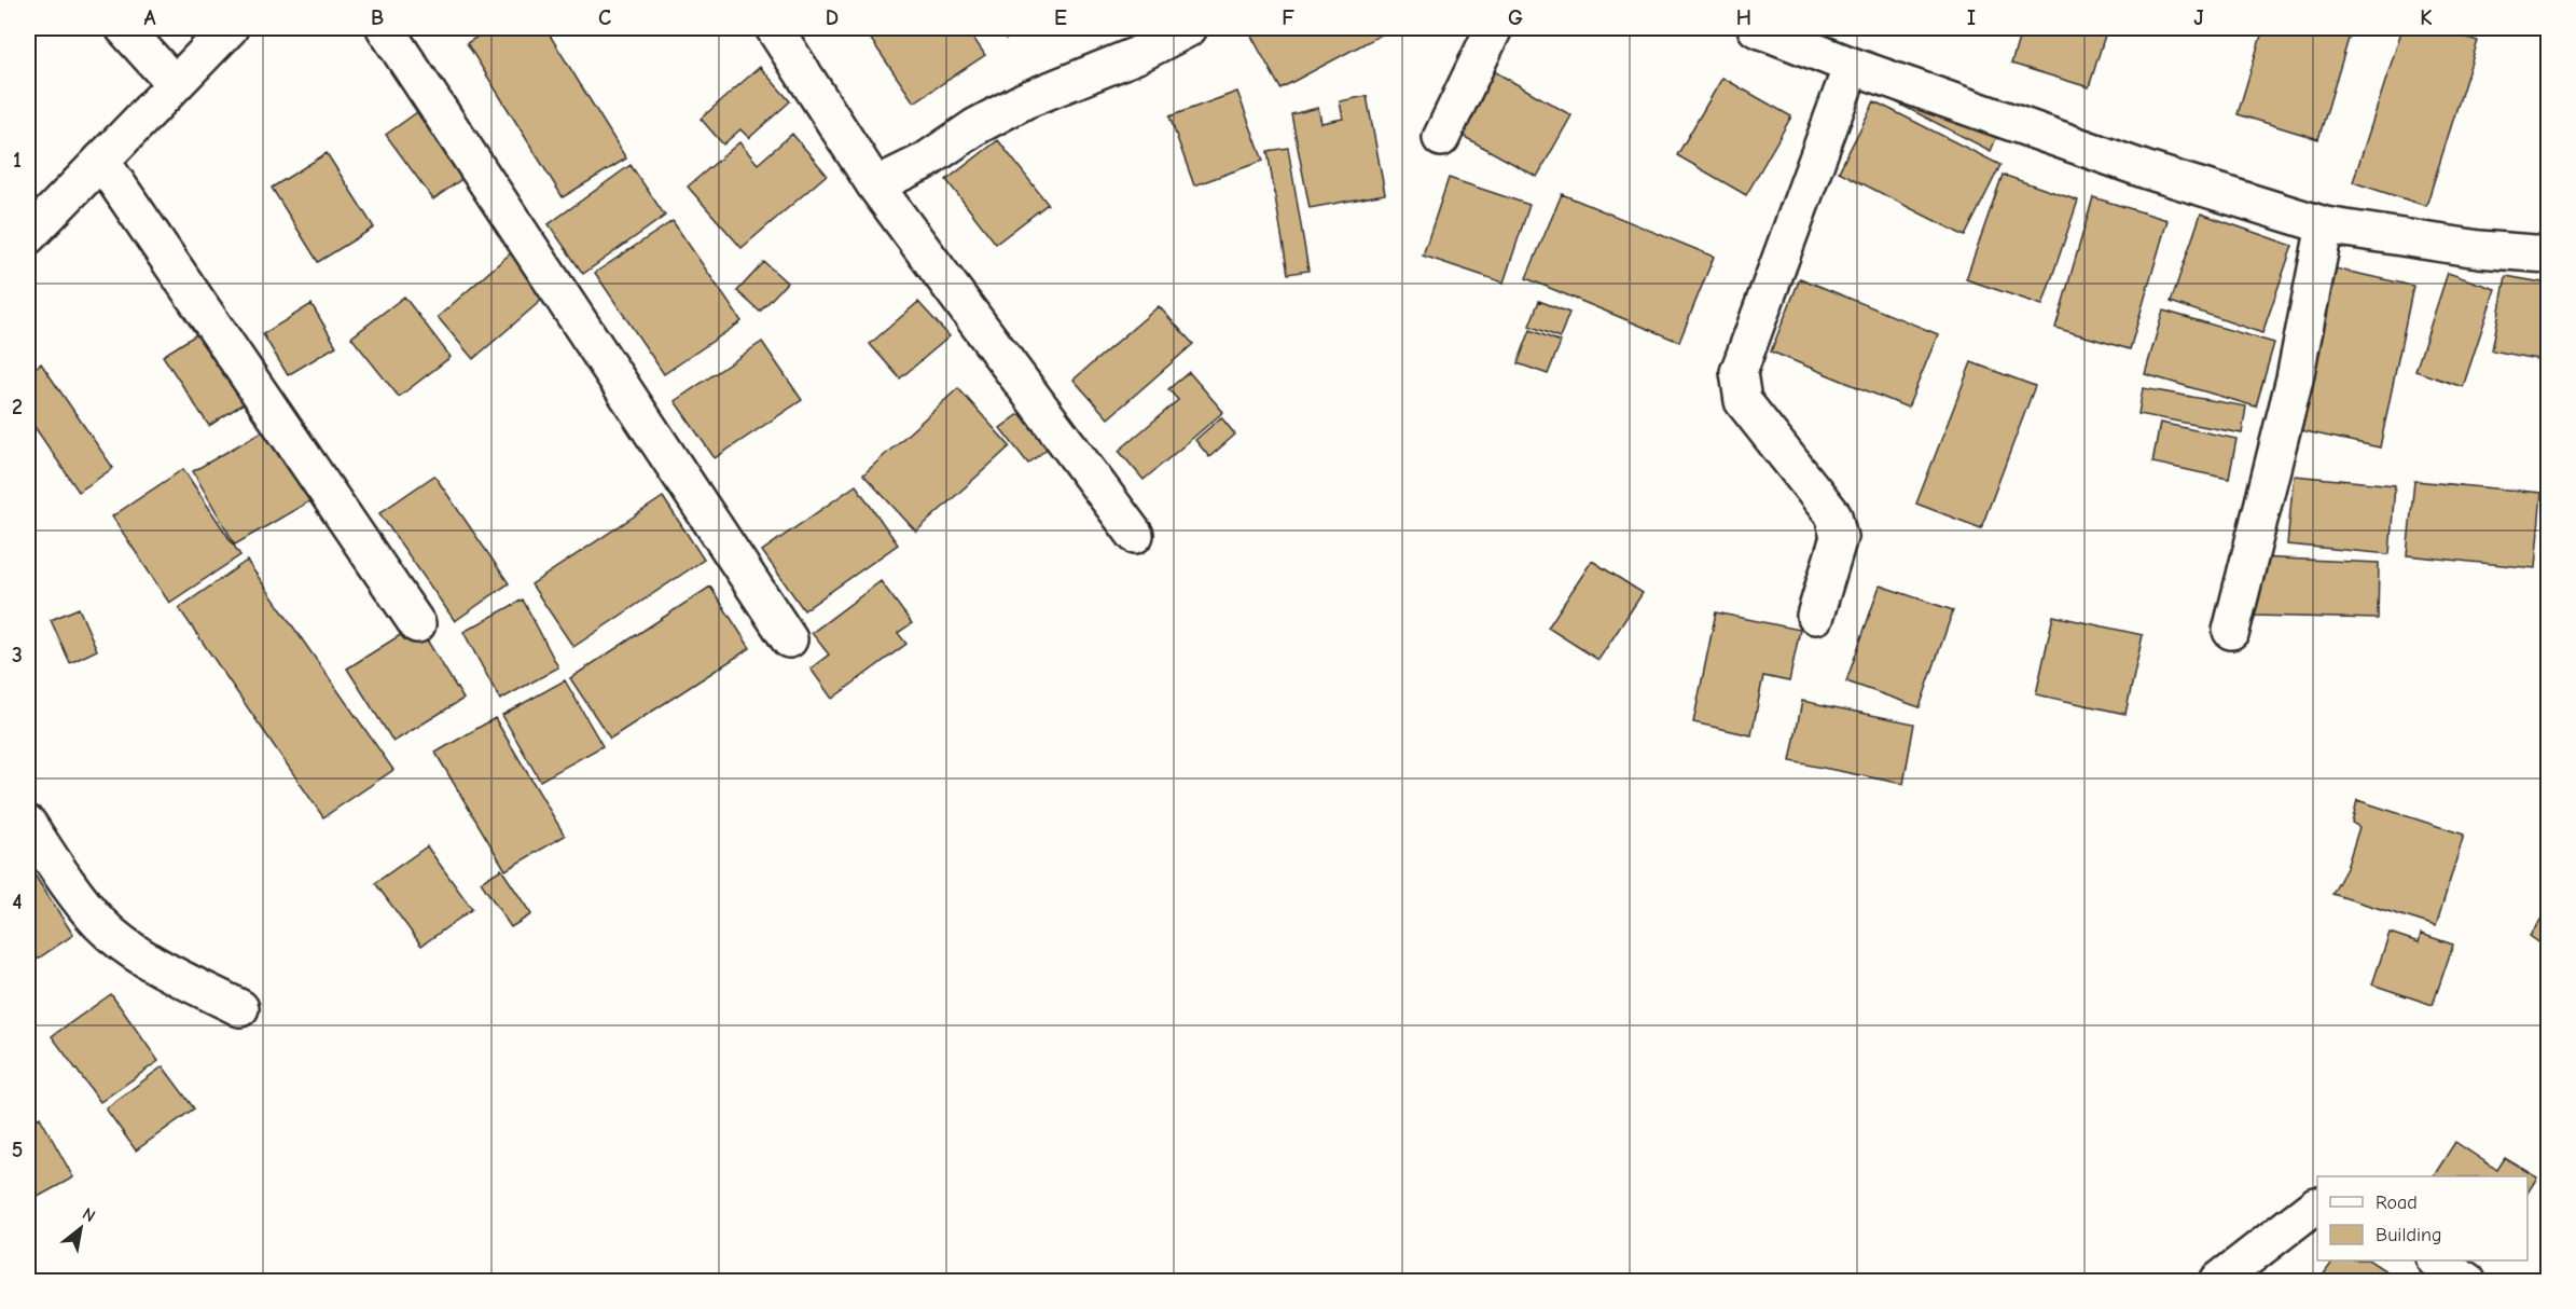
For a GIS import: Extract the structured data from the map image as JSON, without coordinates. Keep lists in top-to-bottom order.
{
  "legend": ["Road", "Building"],
  "north": "top right",
  "grid": {
    "columns": [
      "A",
      "B",
      "C",
      "D",
      "E",
      "F",
      "G",
      "H",
      "I",
      "J",
      "K"
    ],
    "rows": [
      "1",
      "2",
      "3",
      "4",
      "5"
    ]
  }
}
